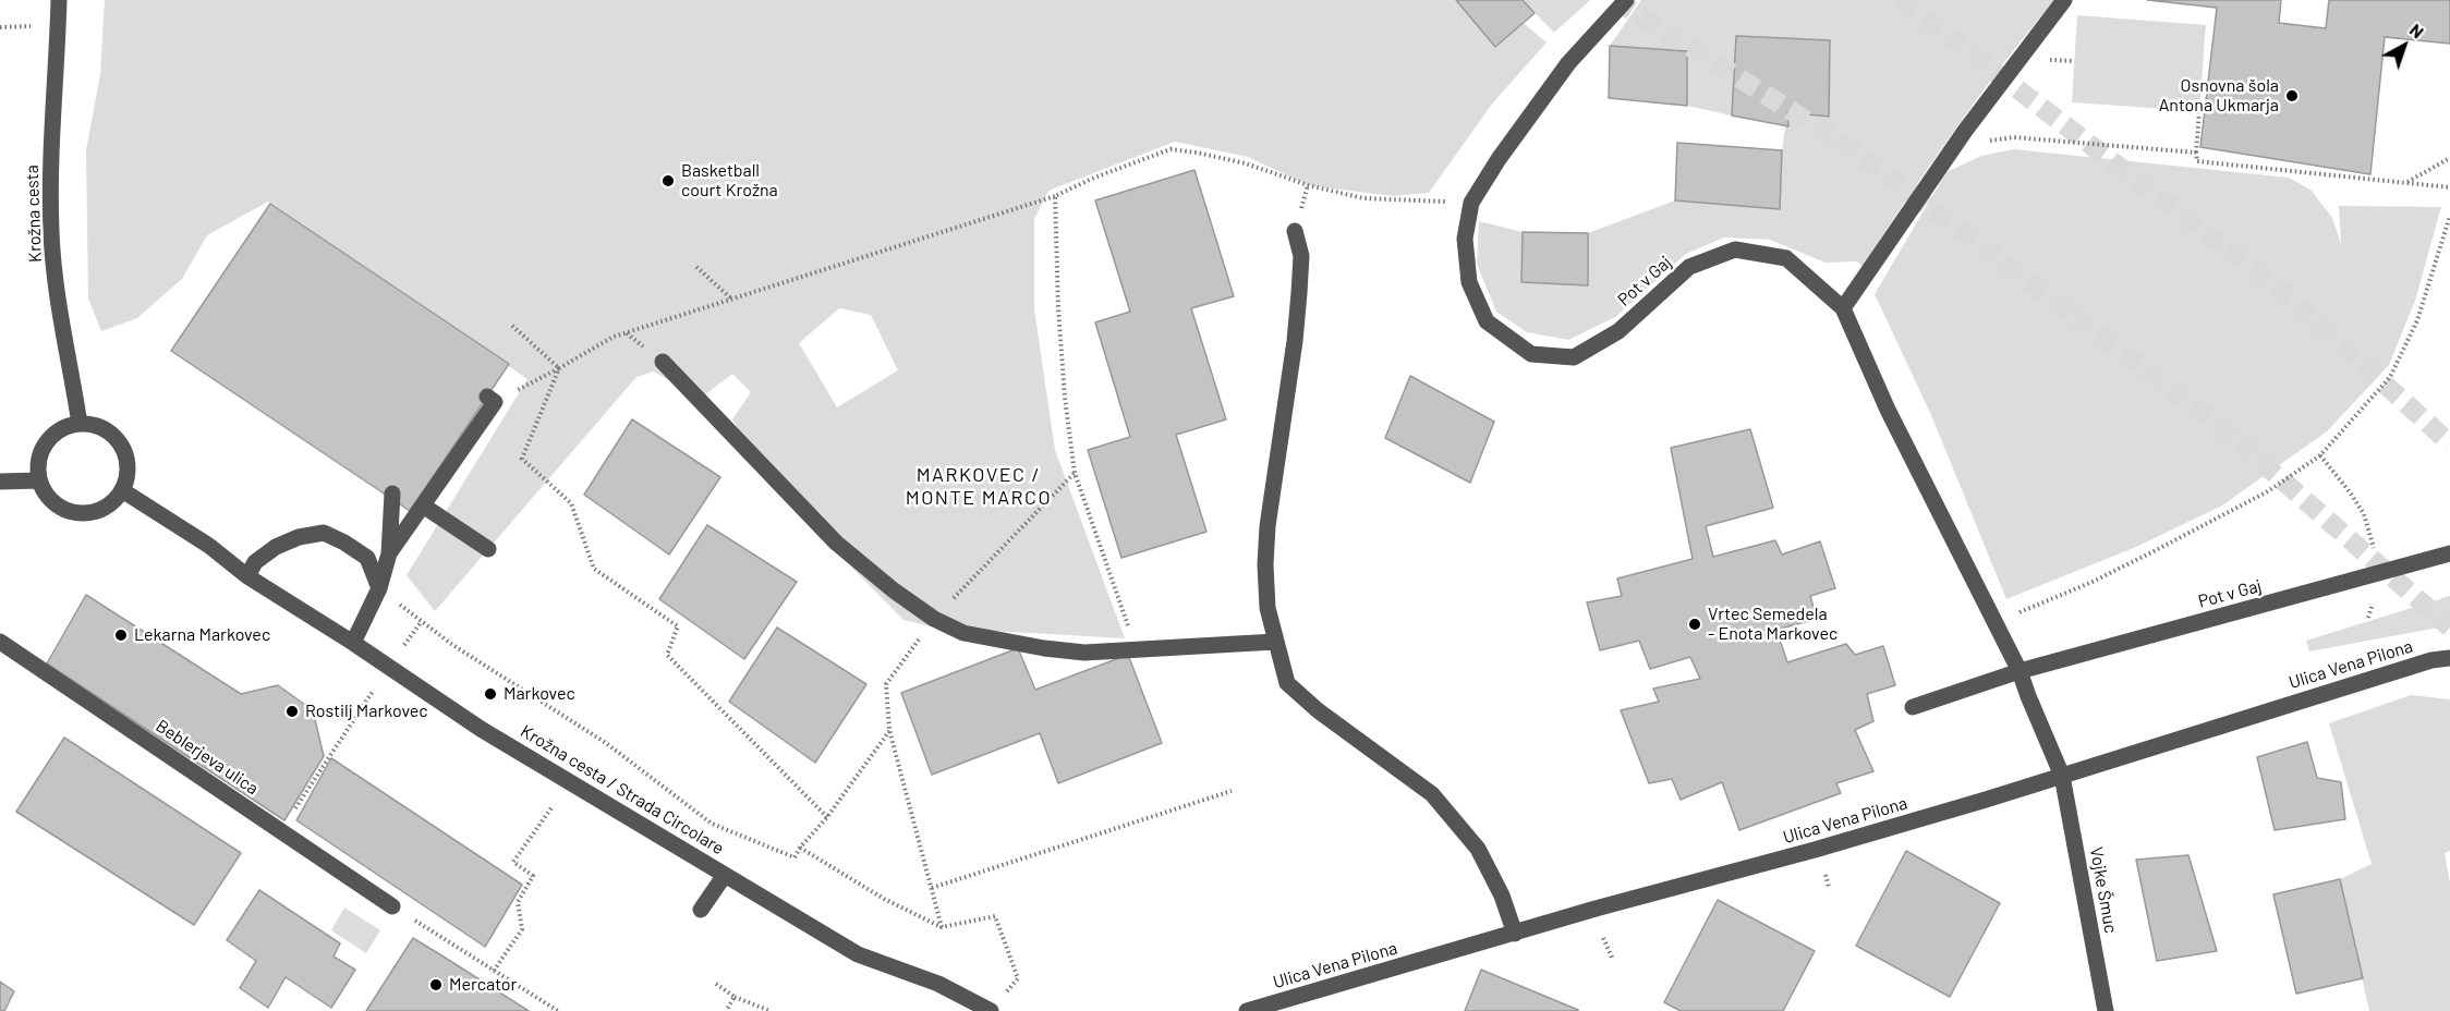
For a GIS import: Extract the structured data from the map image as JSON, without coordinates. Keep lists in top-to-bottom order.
{
  "streets": {
    "street": [
      "Krožna cesta",
      "Pot v Gaj",
      "Ulica Vena Pilona",
      "Beblerjeva ulica",
      "Krožna cesta / Strada Circolare",
      "Vojke Šmuc"
    ]
  },
  "crossings": [
    ["Pot v Gaj", "Ulica Vena Pilona"],
    ["Pot v Gaj", "Vojke Šmuc"],
    ["Ulica Vena Pilona", "Vojke Šmuc"]
  ],
  "districts": ["MARKOVEC / MONTE MARCO"],
  "places": [
    "Osnovna šola Antona Ukmarja",
    "Basketball court Krožna",
    "Vrtec Semedela - Enota Markovec",
    "Lekarna Markovec",
    "Markovec",
    "Rostilj Markovec",
    "Mercator"
  ],
  "north": "top right"
}
